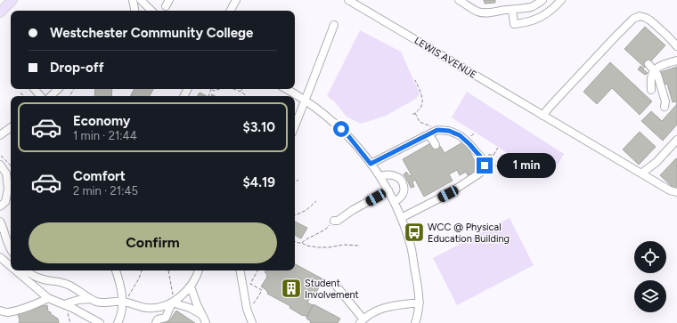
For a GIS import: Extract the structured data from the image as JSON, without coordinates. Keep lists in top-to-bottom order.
{
  "streets": {
    "street": ["LEWIS AVENUE"]
  },
  "places": {
    "bus stop": ["WCC @ Physical Education Building"],
    "building": ["Student Involvement"]
  },
  "page": {
    "banner": ["Westchester Community College", "Drop-off"],
    "list": [
      {
        "name": "Economy",
        "note": "1 min · 21:44",
        "value": "$3.10"
      },
      {
        "name": "Comfort",
        "note": "2 min · 21:45",
        "value": "$4.19"
      }
    ],
    "bubble": "1 min",
    "buttons": "Confirm"
  }
}
